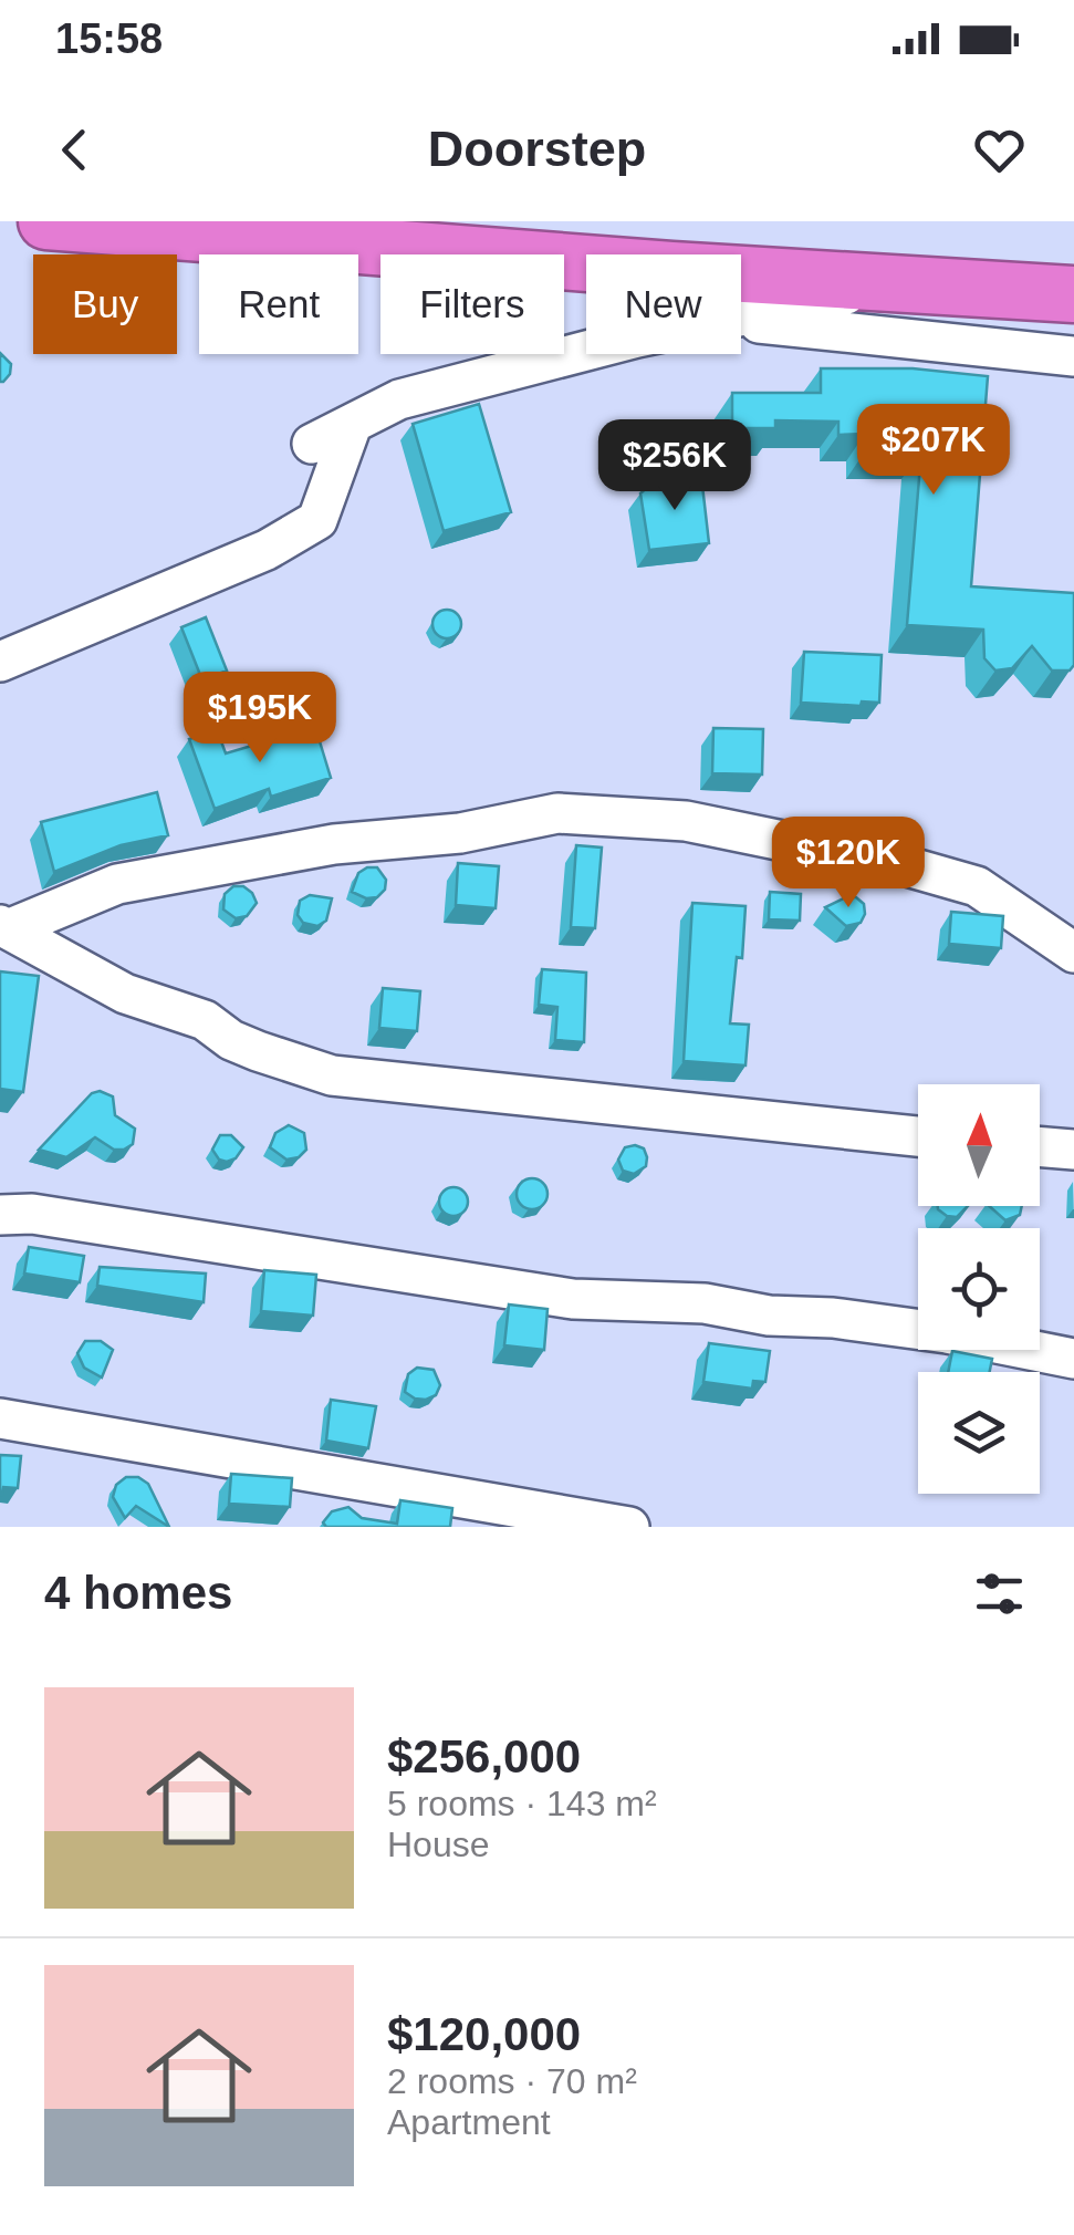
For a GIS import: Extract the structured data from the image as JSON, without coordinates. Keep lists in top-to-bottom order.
{
  "north": "top",
  "page": {
    "status": "15:58",
    "header": "Doorstep",
    "chip": [
      "Buy",
      "Rent",
      "Filters",
      "New"
    ],
    "price": [
      "$207K",
      "$256K",
      "$195K",
      "$120K"
    ],
    "heading": "4 homes",
    "list": [
      {
        "name": "$256,000",
        "note": "5 rooms · 143 m² · House"
      },
      {
        "name": "$120,000",
        "note": "2 rooms · 70 m² · Apartment"
      }
    ]
  }
}
